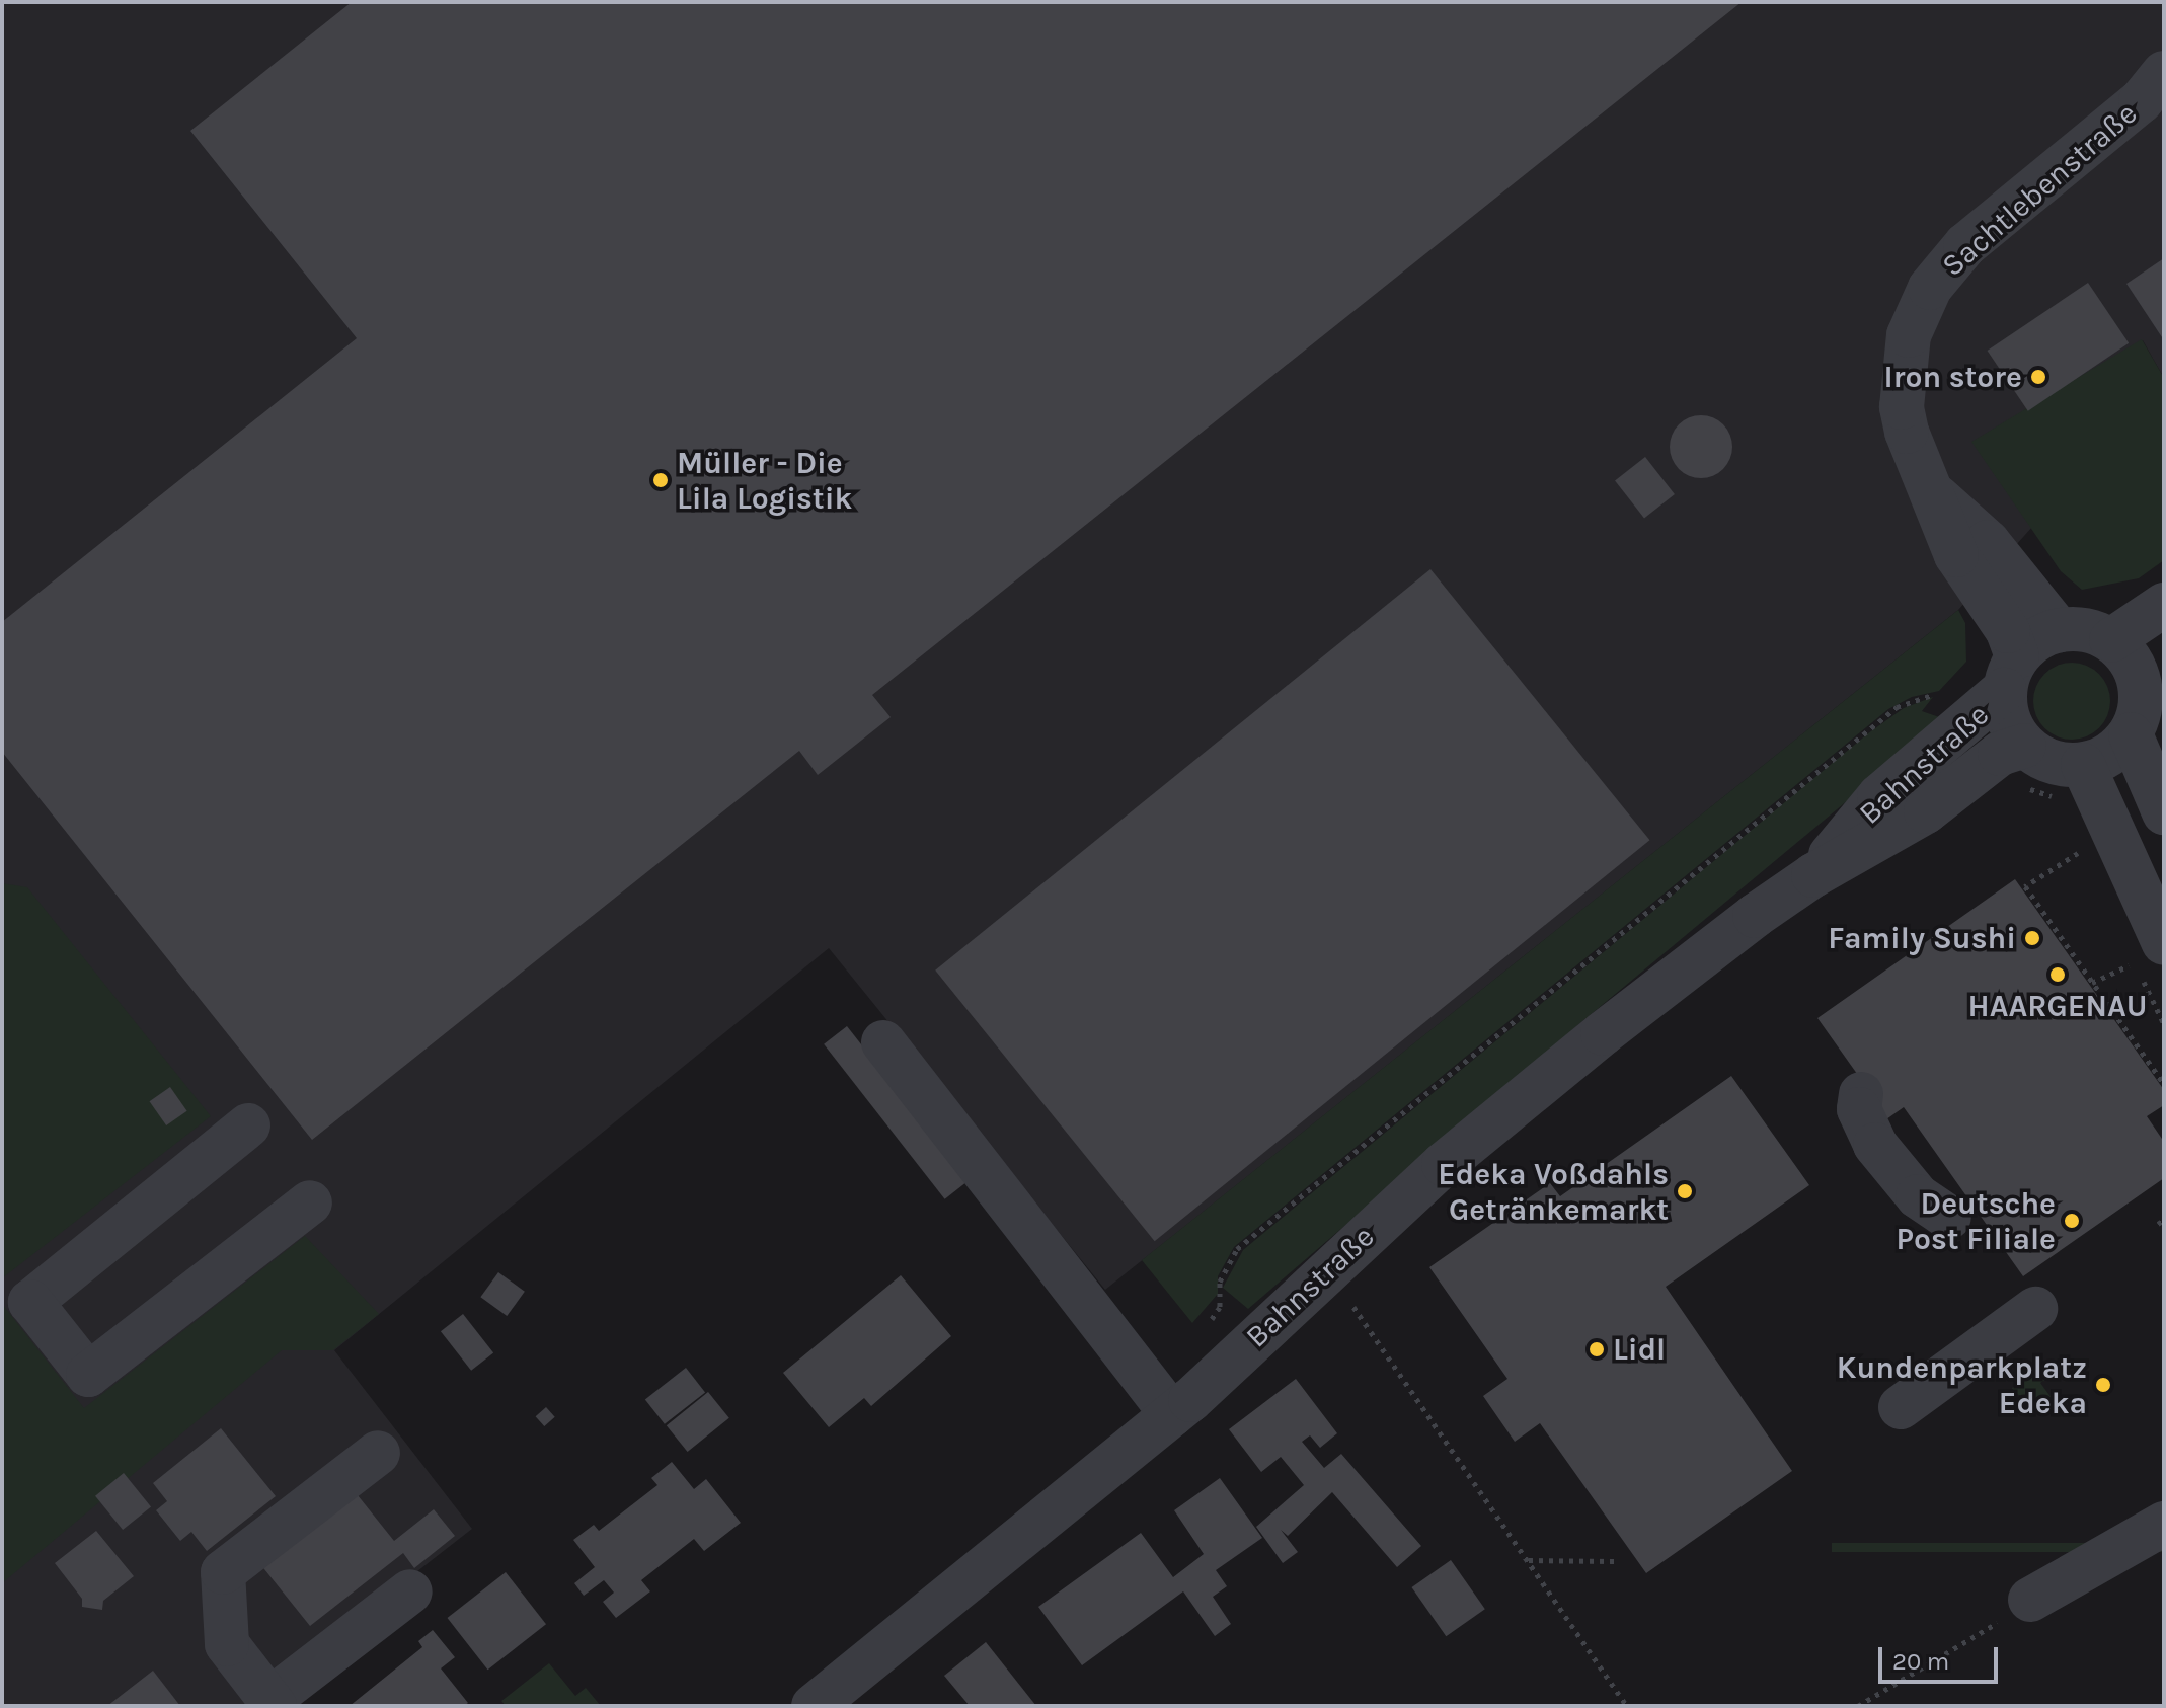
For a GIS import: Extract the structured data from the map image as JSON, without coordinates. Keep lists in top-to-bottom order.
{
  "streets": {
    "street": ["Sachtlebenstraße", "Bahnstraße"]
  },
  "crossings": [
    ["Sachtlebenstraße", "Bahnstraße"]
  ],
  "places": [
    "Iron store",
    "Müller - Die Lila Logistik",
    "Family Sushi",
    "HAARGENAU",
    "Edeka Voßdahls Getränkemarkt",
    "Deutsche Post Filiale",
    "Lidl",
    "Kundenparkplatz Edeka"
  ],
  "scale_bar": "20 m"
}
